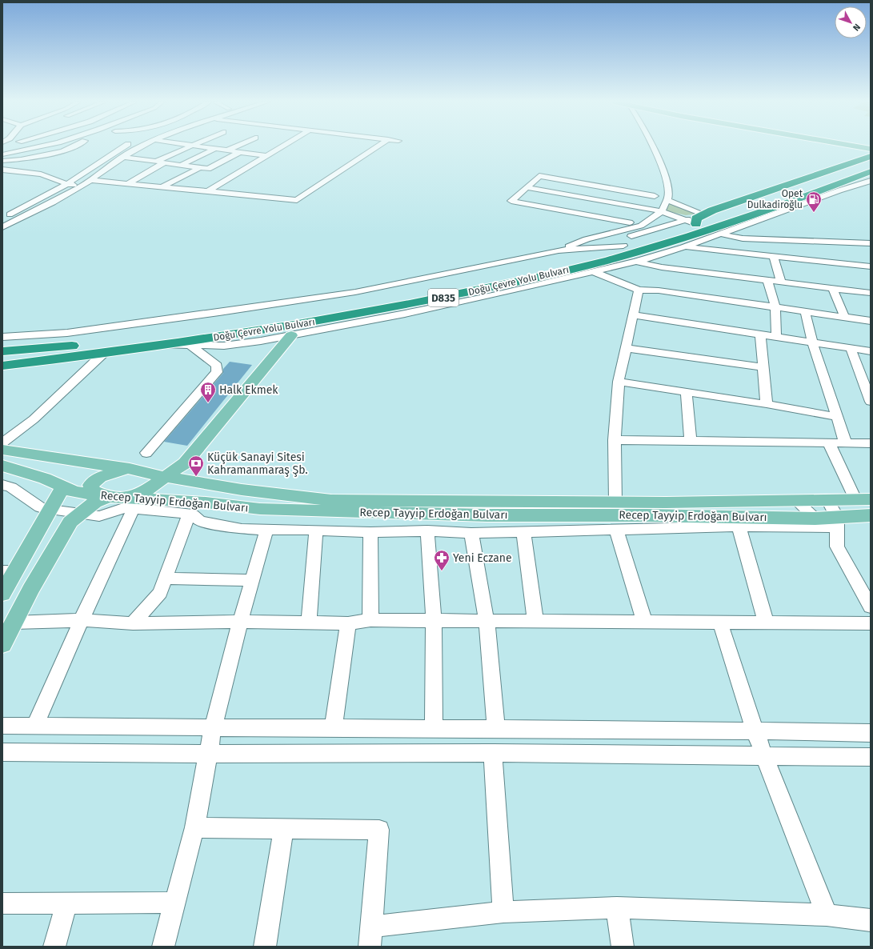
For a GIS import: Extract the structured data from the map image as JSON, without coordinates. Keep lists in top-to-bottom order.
{
  "streets": {
    "highway": ["Doğu Çevre Yolu Bulvarı", "D835"],
    "main road": ["Recep Tayyip Erdoğan Bulvarı"]
  },
  "places": {
    "fuel station": ["Opet Dulkadiroğlu"],
    "building": ["Halk Ekmek"],
    "bank": ["Küçük Sanayi Sitesi Kahramanmaraş Şb."],
    "pharmacy": ["Yeni Eczane"]
  },
  "north": "bottom right"
}
